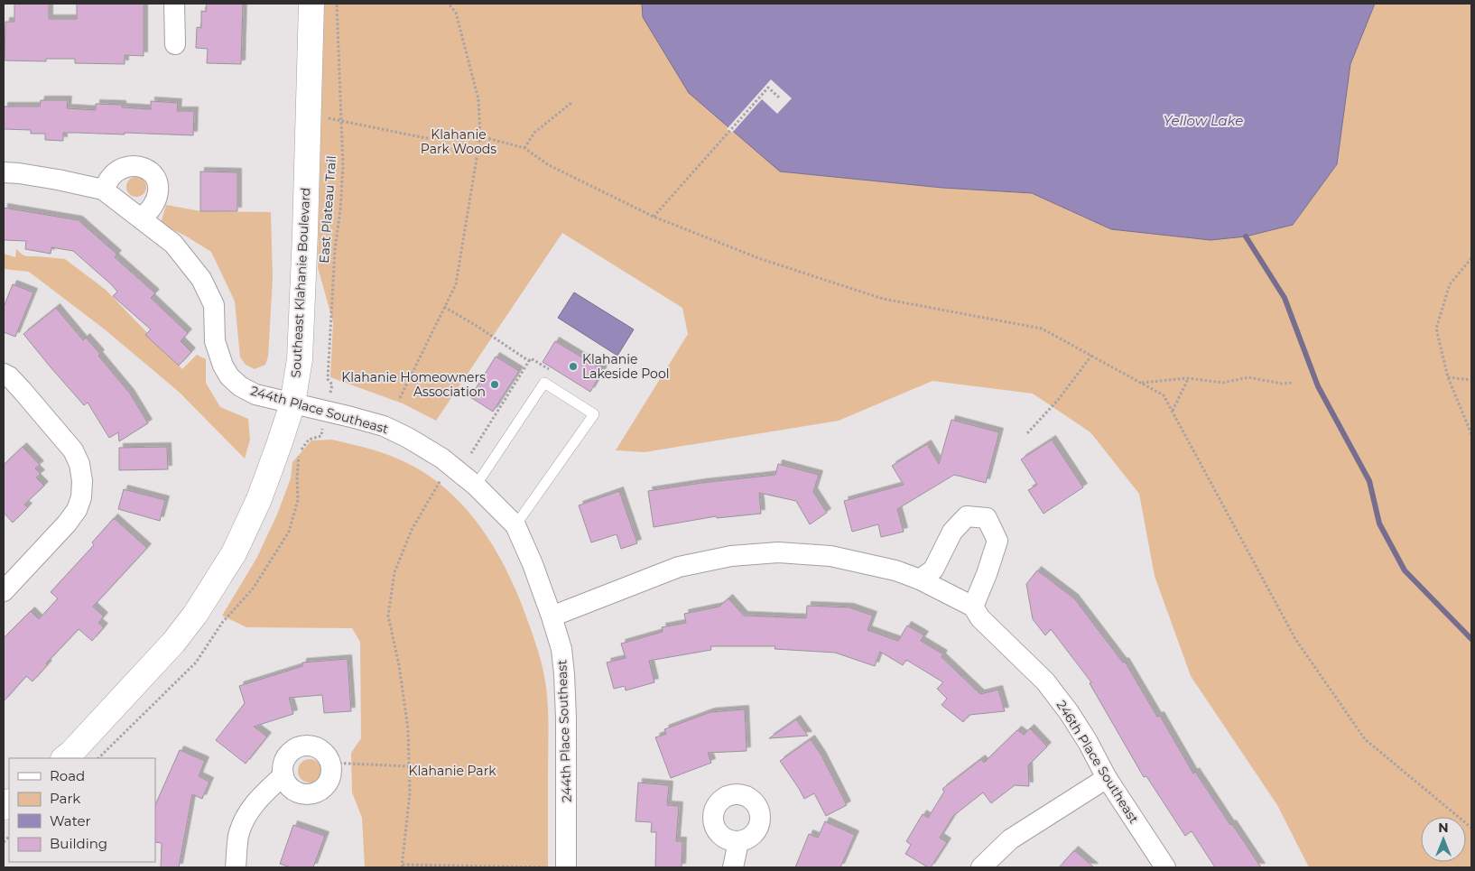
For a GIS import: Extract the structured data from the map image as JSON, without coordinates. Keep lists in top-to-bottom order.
{
  "streets": {
    "street": ["Southeast Klahanie Boulevard", "244th Place Southeast", "246th Place Southeast"],
    "path": ["East Plateau Trail"]
  },
  "crossings": [
    ["Southeast Klahanie Boulevard", "244th Place Southeast"],
    ["244th Place Southeast", "246th Place Southeast"]
  ],
  "water": ["Yellow Lake"],
  "parks": ["Klahanie Park Woods", "Klahanie Park"],
  "places": ["Klahanie Lakeside Pool", "Klahanie Homeowners Association"],
  "legend": [
    "Road",
    "Park",
    "Water",
    "Building"
  ],
  "north": "top"
}
